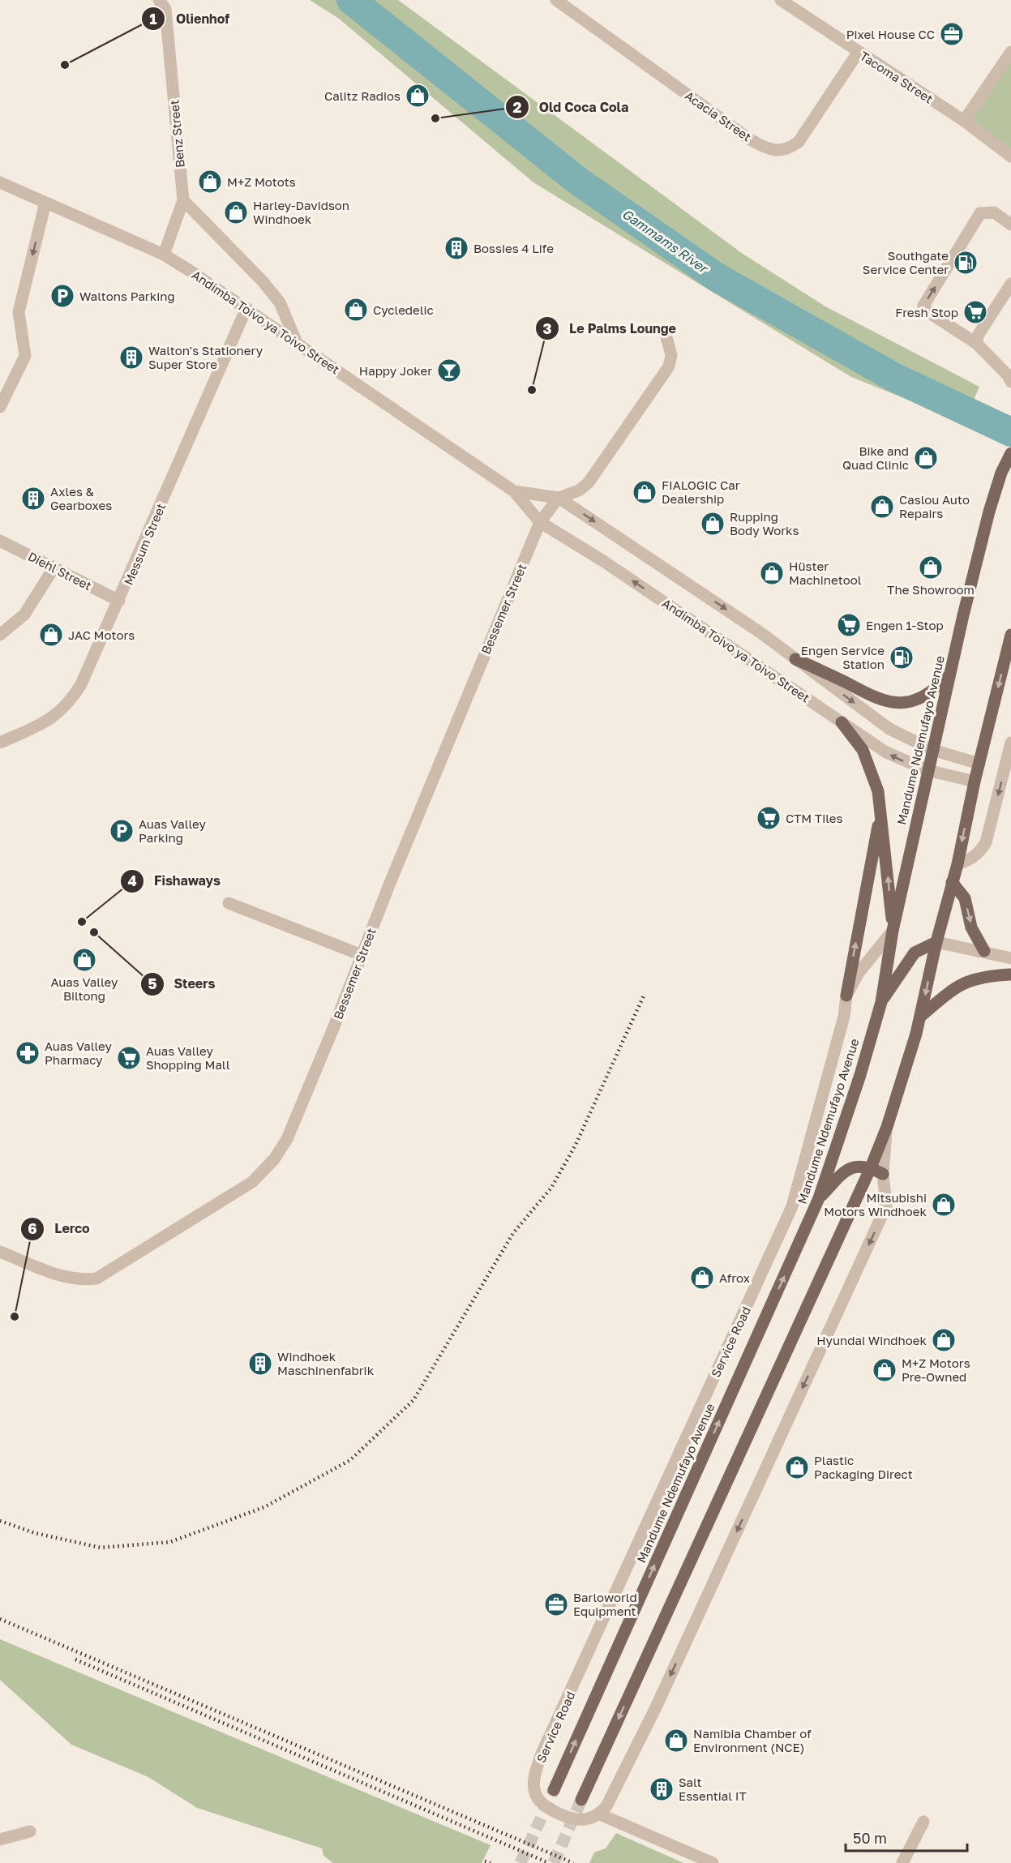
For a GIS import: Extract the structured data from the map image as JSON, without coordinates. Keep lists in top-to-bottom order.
{
  "streets": {
    "main road": ["Mandume Ndemufayo Avenue"],
    "street": [
      "Tacoma Street",
      "Acacia Street",
      "Benz Street",
      "Andimba Toivo ya Toivo Street",
      "Messum Street",
      "Diehl Street",
      "Bessemer Street",
      "Service Road"
    ]
  },
  "crossings": [
    ["Tacoma Street", "Acacia Street"],
    ["Benz Street", "Andimba Toivo ya Toivo Street"],
    ["Andimba Toivo ya Toivo Street", "Messum Street"],
    ["Andimba Toivo ya Toivo Street", "Bessemer Street"],
    ["Andimba Toivo ya Toivo Street", "Mandume Ndemufayo Avenue"],
    ["Messum Street", "Diehl Street"],
    ["Mandume Ndemufayo Avenue", "Service Road"]
  ],
  "water": ["Gammams River"],
  "places": {
    "office": ["Pixel House CC", "Barloworld Equipment"],
    "other": [
      "Olienhof",
      "Old Coca Cola",
      "Le Palms Lounge",
      "Fishaways",
      "Steers",
      "Lerco"
    ],
    "shop": [
      "Calitz Radios",
      "M+Z Motots",
      "Harley-Davidson Windhoek",
      "Cycledelic",
      "Bike and Quad Clinic",
      "FIALOGIC Car Dealership",
      "Caslou Auto Repairs",
      "Rupping Body Works",
      "The Showroom",
      "Hüster Machinetool",
      "JAC Motors",
      "Auas Valley Biltong",
      "Mitsubishi Motors Windhoek",
      "Afrox",
      "Hyundai Windhoek",
      "M+Z Motors Pre-Owned",
      "Plastic Packaging Direct",
      "Namibia Chamber of Environment (NCE)"
    ],
    "building": [
      "Bossies 4 Life",
      "Walton's Stationery Super Store",
      "Axles & Gearboxes",
      "Windhoek Maschinenfabrik",
      "Salt Essential IT"
    ],
    "fuel station": ["Southgate Service Center", "Engen Service Station"],
    "parking": ["Waltons Parking", "Auas Valley Parking"],
    "supermarket": [
      "Fresh Stop",
      "Engen 1-Stop",
      "CTM Tiles",
      "Auas Valley Shopping Mall"
    ],
    "bar": ["Happy Joker"],
    "pharmacy": ["Auas Valley Pharmacy"]
  },
  "scale_bar": "50 m"
}
